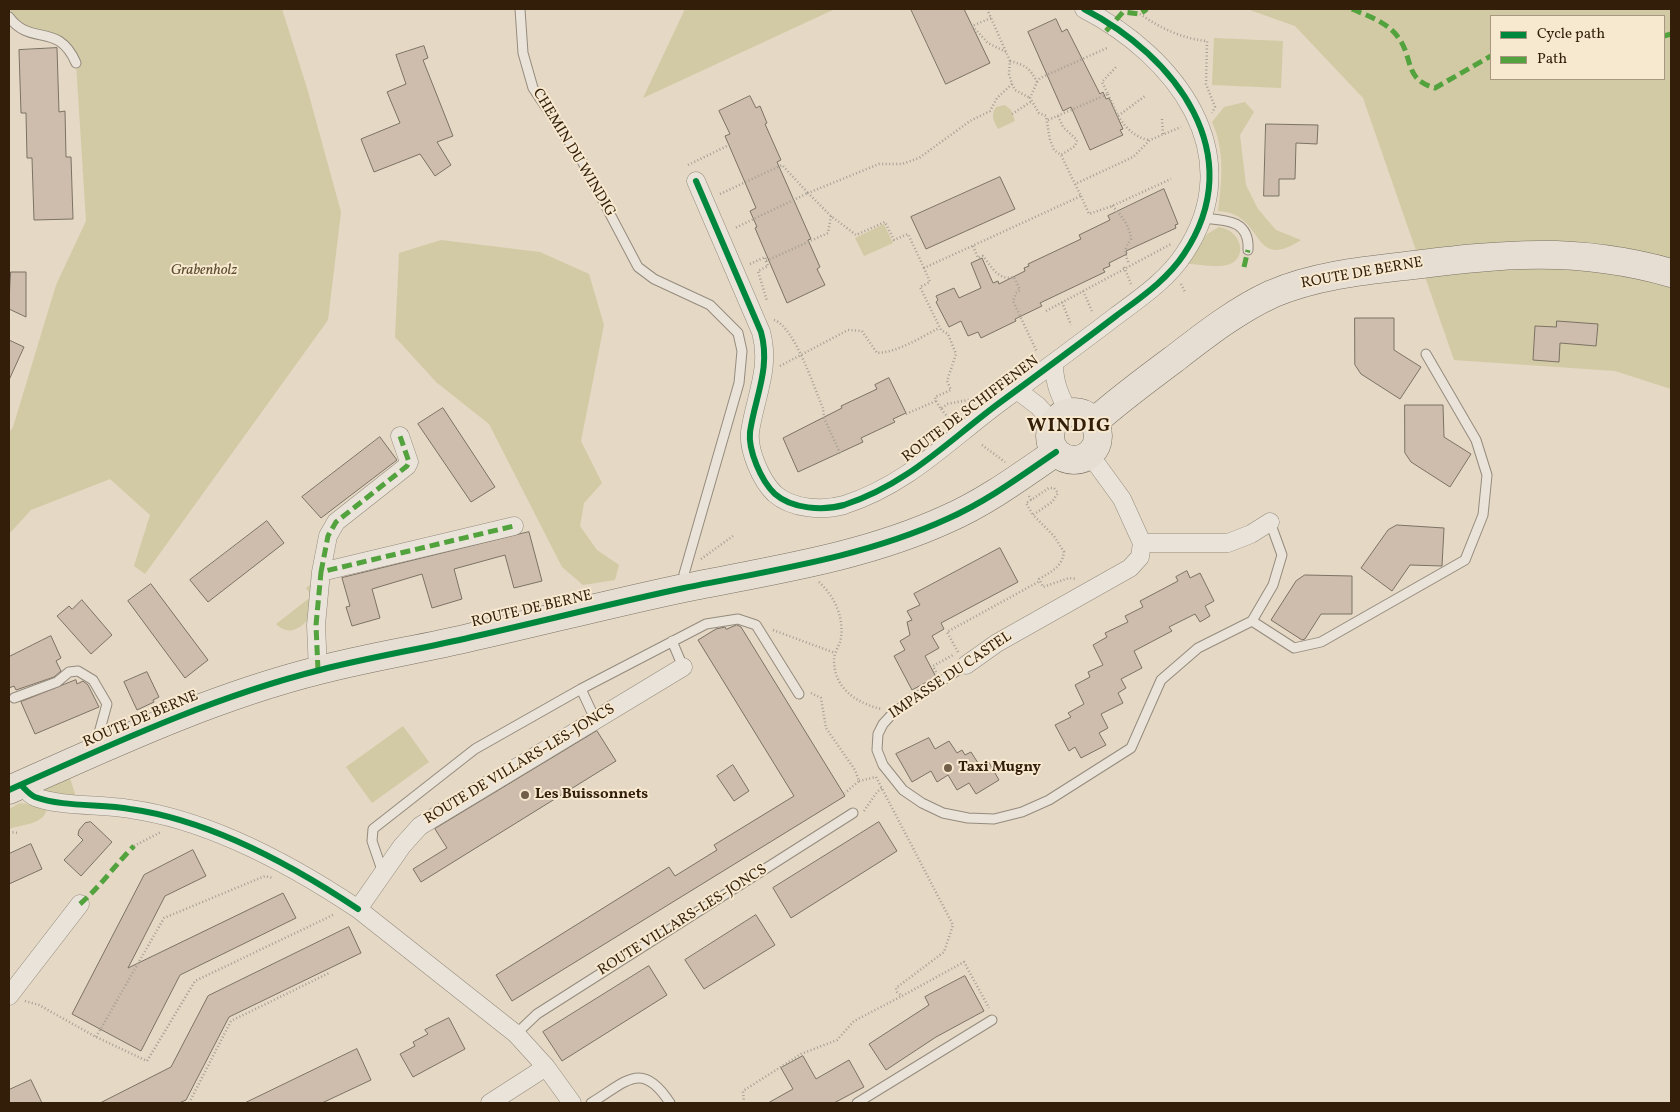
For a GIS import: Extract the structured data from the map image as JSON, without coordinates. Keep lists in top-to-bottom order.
{
  "streets": {
    "main road": ["ROUTE DE BERNE"],
    "street": ["ROUTE DE SCHIFFENEN", "IMPASSE DU CASTEL", "ROUTE DE VILLARS-LES-JONCS"],
    "lane": ["CHEMIN DU WINDIG", "ROUTE VILLARS-LES-JONCS"]
  },
  "crossings": [
    ["CHEMIN DU WINDIG", "ROUTE DE BERNE"],
    ["ROUTE DE BERNE", "ROUTE DE SCHIFFENEN"]
  ],
  "districts": ["WINDIG"],
  "parks": ["Grabenholz"],
  "places": ["Taxi Mugny", "Les Buissonnets"],
  "legend": ["Cycle path", "Path"]
}
